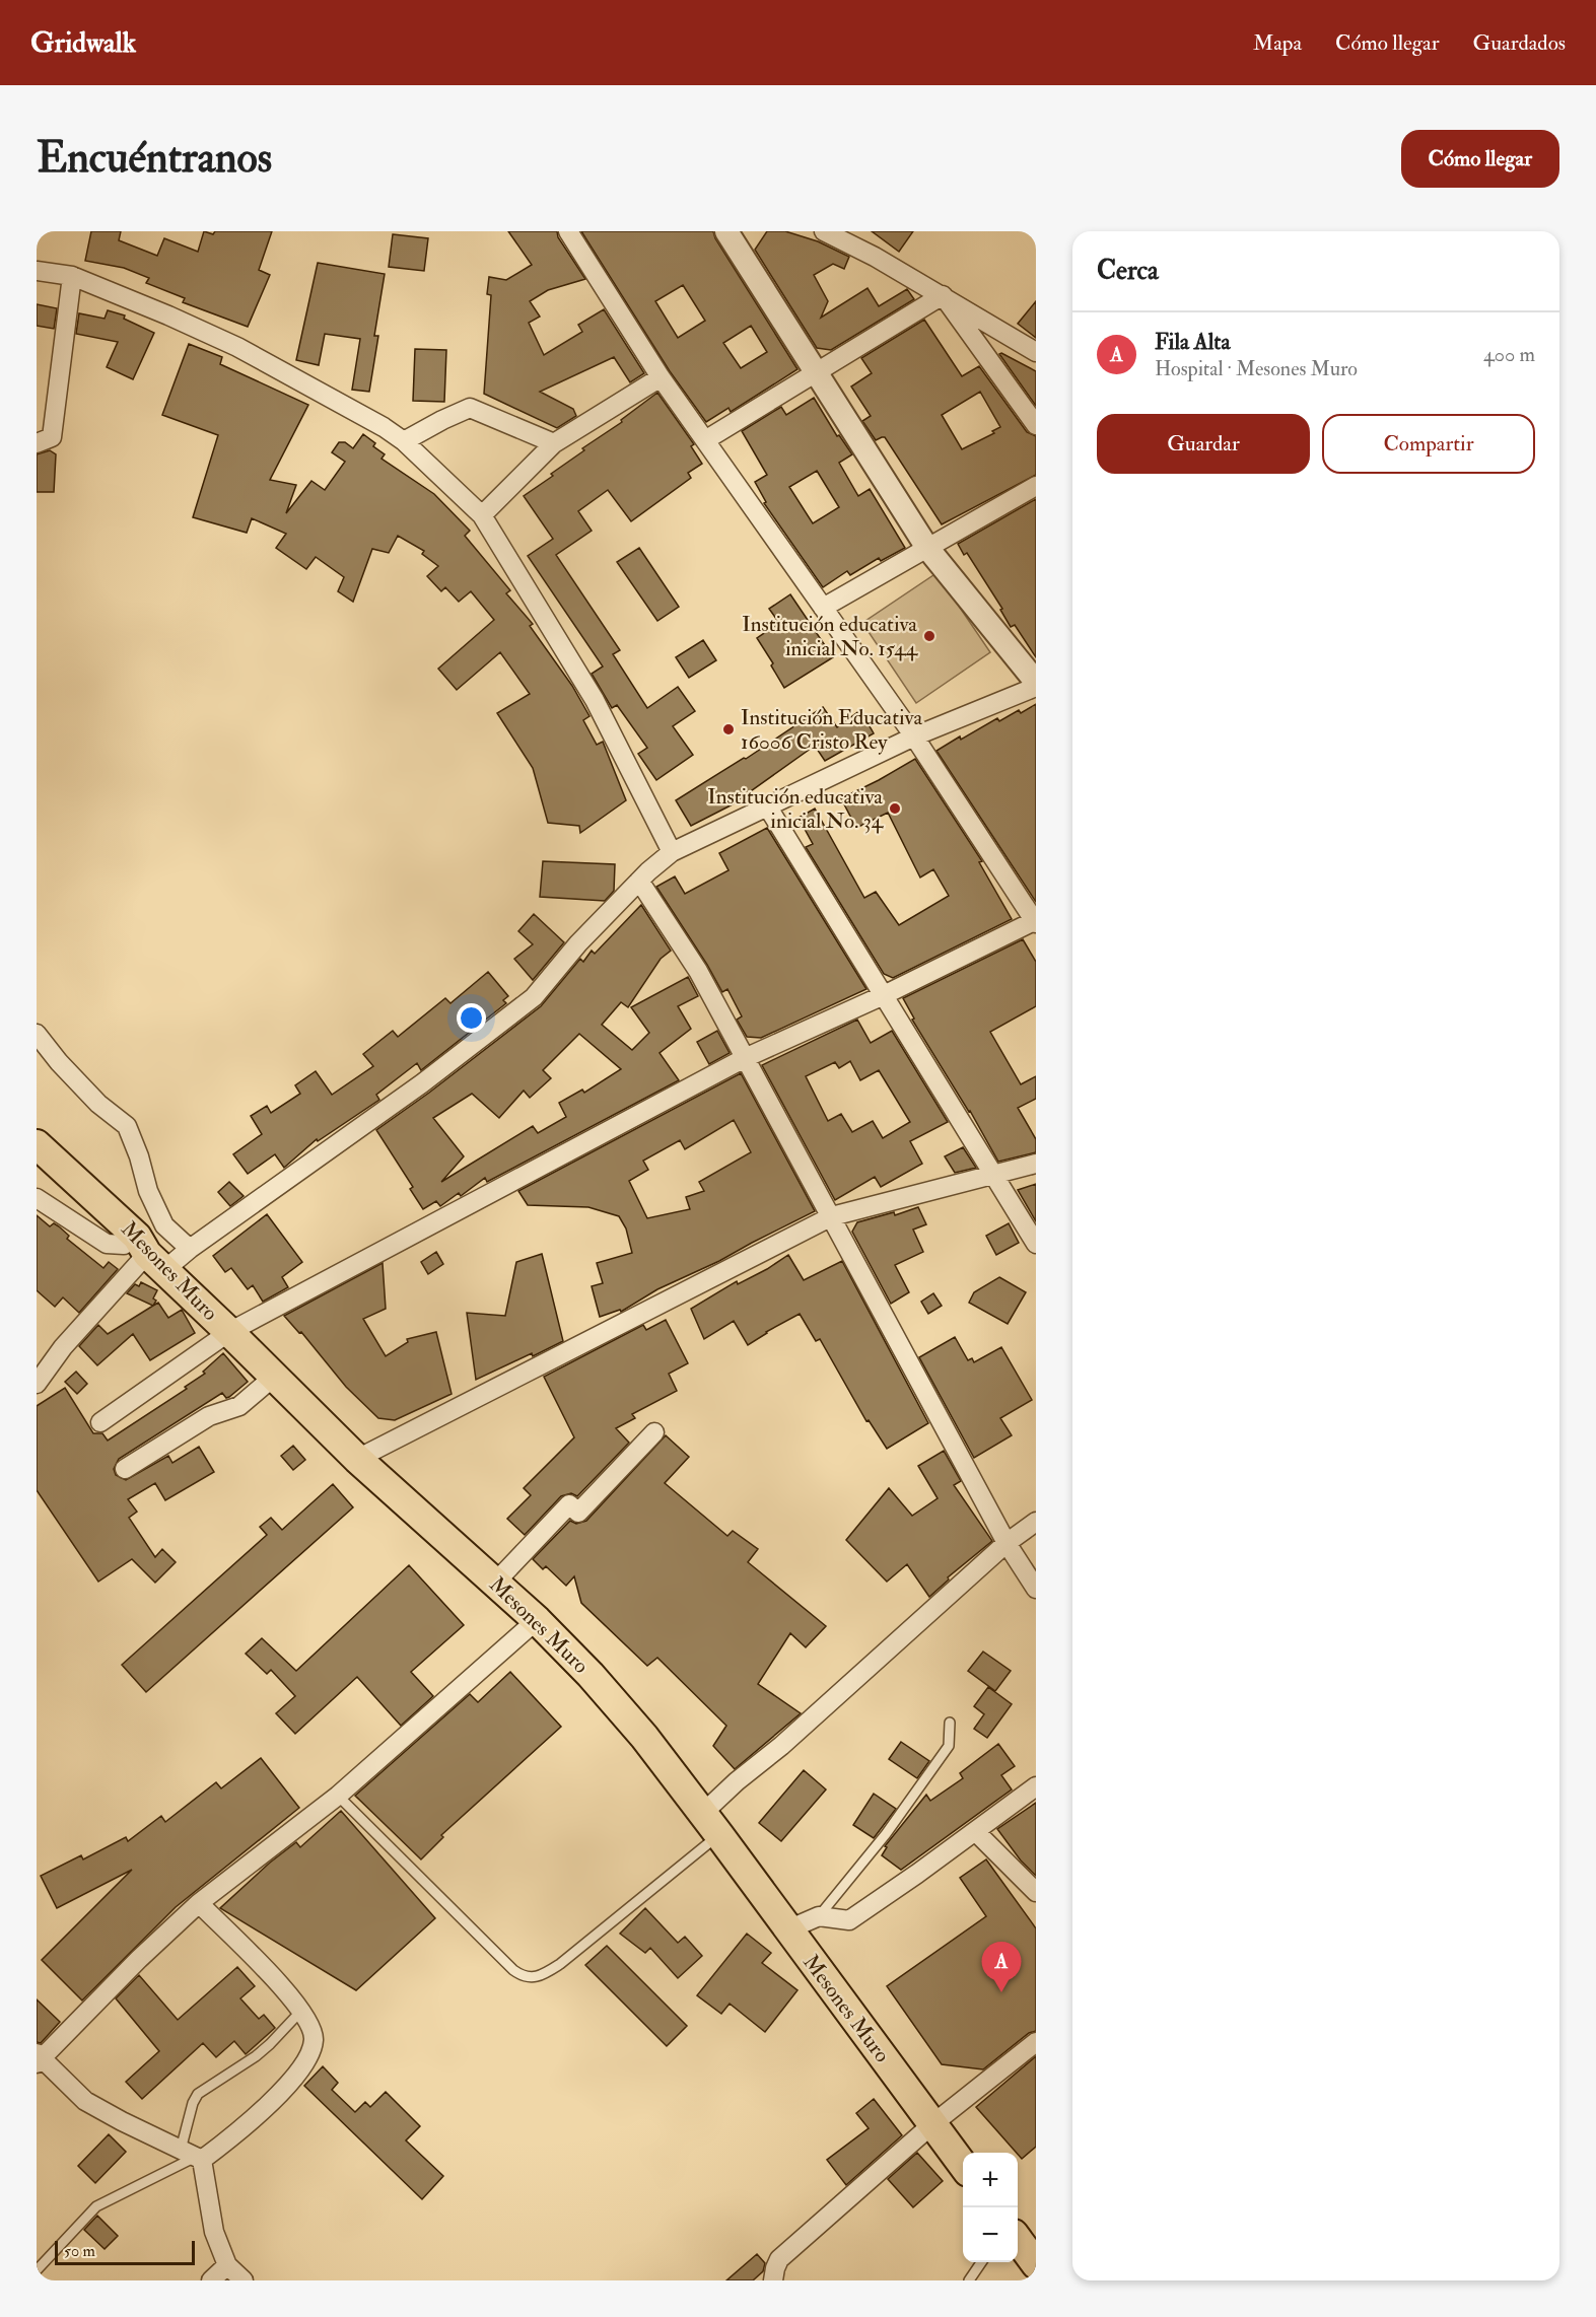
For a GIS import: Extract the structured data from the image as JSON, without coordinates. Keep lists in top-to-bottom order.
{
  "streets": {
    "highway": ["Mesones Muro"]
  },
  "places": ["Institución educativa inicial No. 1544", "Institución Educativa 16006 Cristo Rey", "Institución educativa inicial No. 34"],
  "scale_bar": "50 m",
  "page": {
    "header": "Gridwalk",
    "nav": ["Mapa", "Cómo llegar", "Guardados"],
    "buttons": [
      "Cómo llegar",
      ["Guardar", "Compartir"]
    ],
    "title": "Encuéntranos",
    "heading": "Cerca",
    "list": [
      {
        "mark": "A",
        "name": "Fila Alta",
        "note": "Hospital · Mesones Muro",
        "value": "400 m"
      }
    ],
    "pins": "A",
    "map_buttons": ["+", "−"],
    "scale": "50 m"
  }
}
